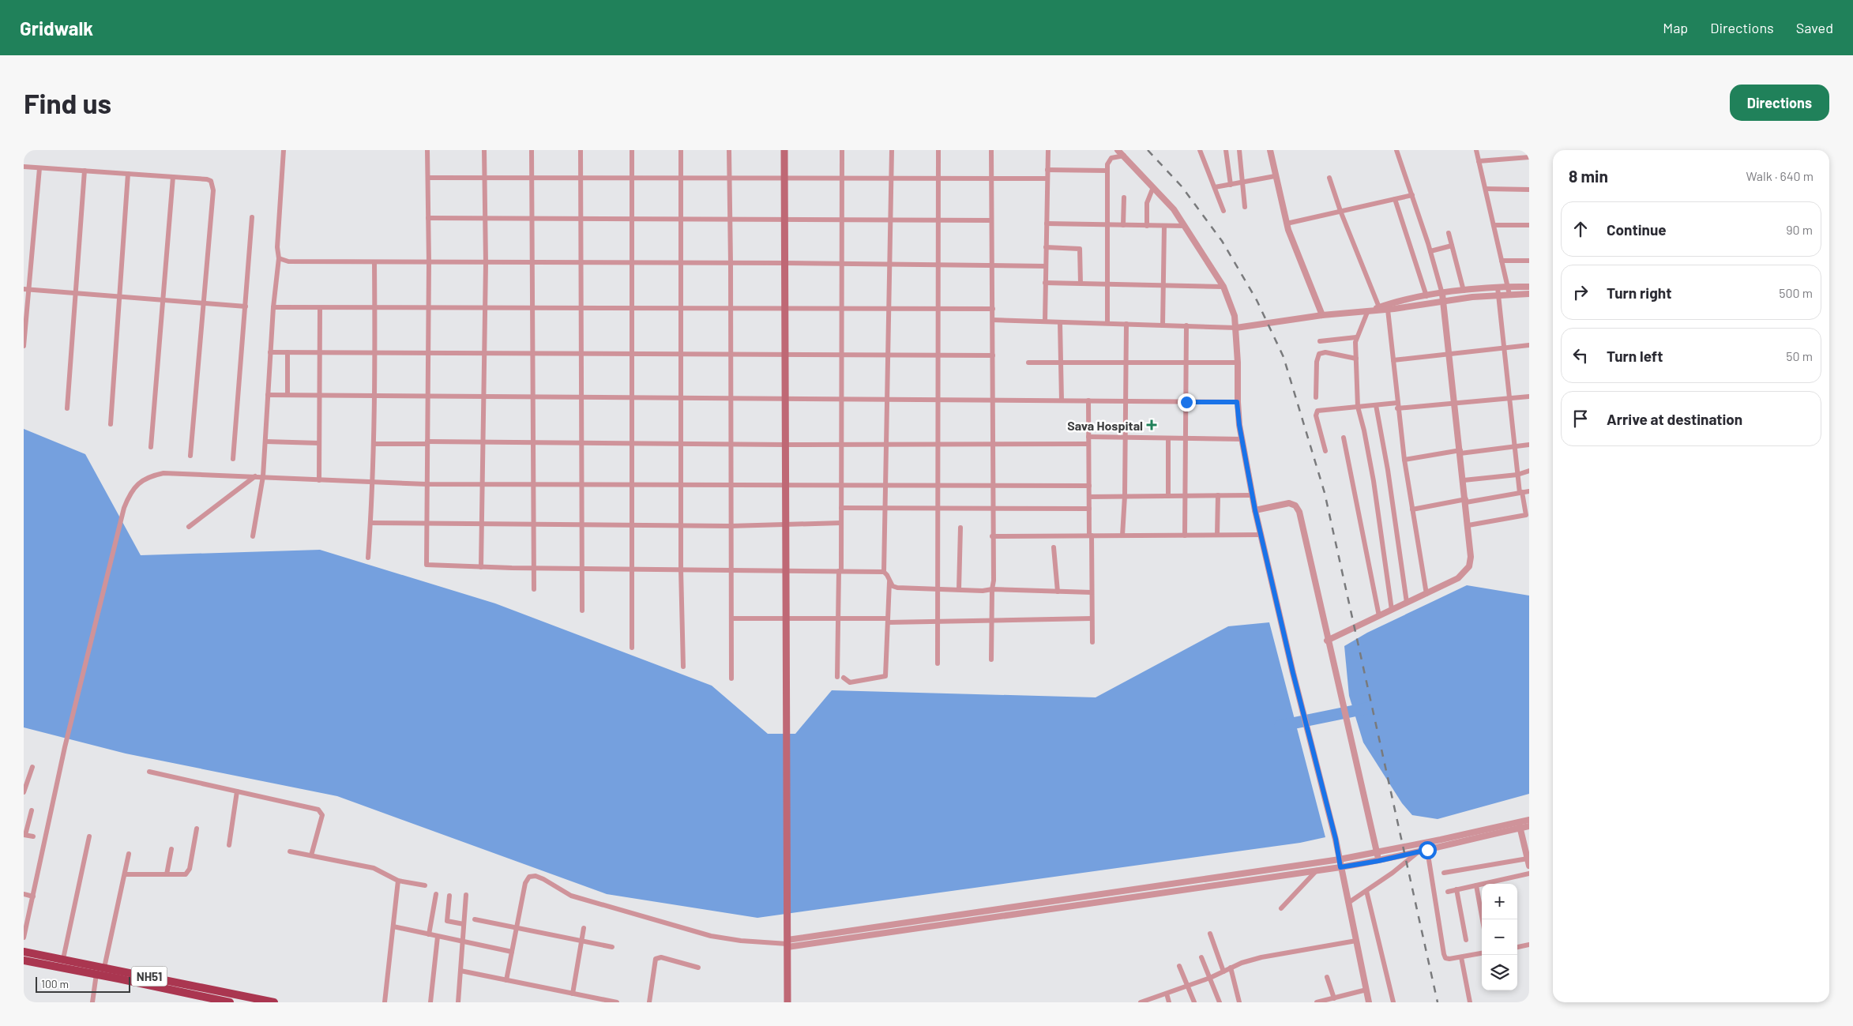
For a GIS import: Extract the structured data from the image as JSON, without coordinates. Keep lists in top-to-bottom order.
{
  "streets": {
    "highway": ["NH51"]
  },
  "places": {
    "health": ["Sava Hospital"]
  },
  "scale_bar": "100 m",
  "page": {
    "header": "Gridwalk",
    "nav": ["Map", "Directions", "Saved"],
    "buttons": "Directions",
    "title": "Find us",
    "heading": ["8 min", "Walk · 640 m"],
    "list": [
      ["Continue", "90 m"],
      ["Turn right", "500 m"],
      ["Turn left", "50 m"],
      "Arrive at destination"
    ],
    "map_buttons": ["+", "−"],
    "scale": "100 m"
  }
}
